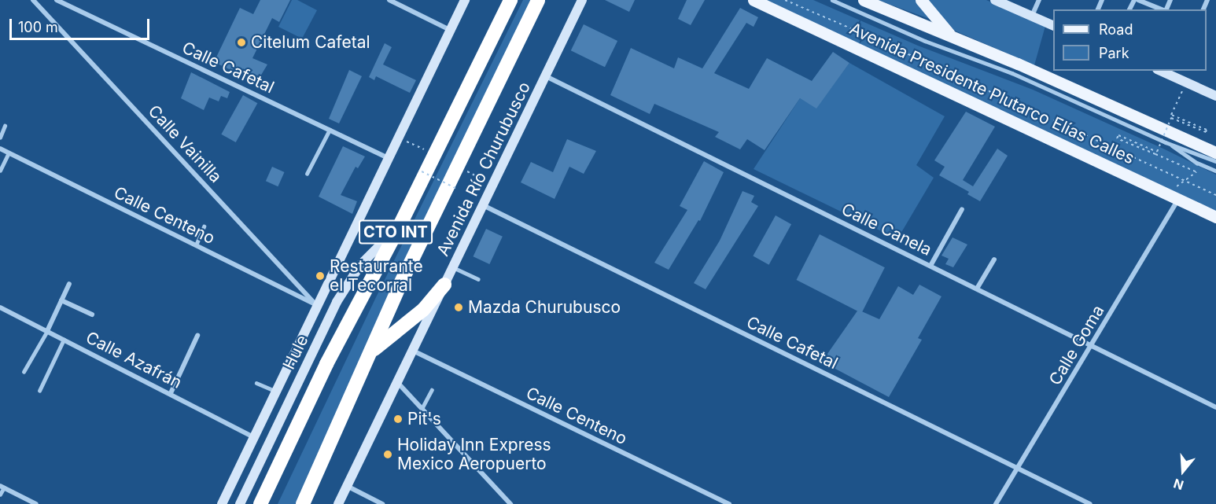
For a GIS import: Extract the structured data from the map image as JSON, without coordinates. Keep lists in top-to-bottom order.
{
  "streets": {
    "highway": ["CTO INT"],
    "main road": ["Avenida Presidente Plutarco Elías Calles", "Avenida Río Churubusco", "Hule"],
    "street": [
      "Calle Cafetal",
      "Calle Vainilla",
      "Calle Centeno",
      "Calle Canela",
      "Calle Goma",
      "Calle Azafrán"
    ]
  },
  "crossings": [
    ["Calle Cafetal", "Avenida Río Churubusco"],
    ["Calle Cafetal", "CTO INT"],
    ["Calle Cafetal", "Calle Goma"],
    ["Avenida Presidente Plutarco Elías Calles", "Calle Goma"],
    ["Calle Vainilla", "Calle Centeno"],
    ["Calle Vainilla", "CTO INT"],
    ["Avenida Río Churubusco", "Calle Centeno"],
    ["Avenida Río Churubusco", "Calle Canela"],
    ["Calle Centeno", "CTO INT"],
    ["Calle Canela", "Calle Goma"],
    ["CTO INT", "Hule"],
    ["CTO INT", "Calle Azafrán"]
  ],
  "places": [
    "Citelum Cafetal",
    "Restaurante el Tecorral",
    "Mazda Churubusco",
    "Pit's",
    "Holiday Inn Express Mexico Aeropuerto"
  ],
  "legend": ["Road", "Park"],
  "scale_bar": "100 m",
  "north": "bottom"
}
